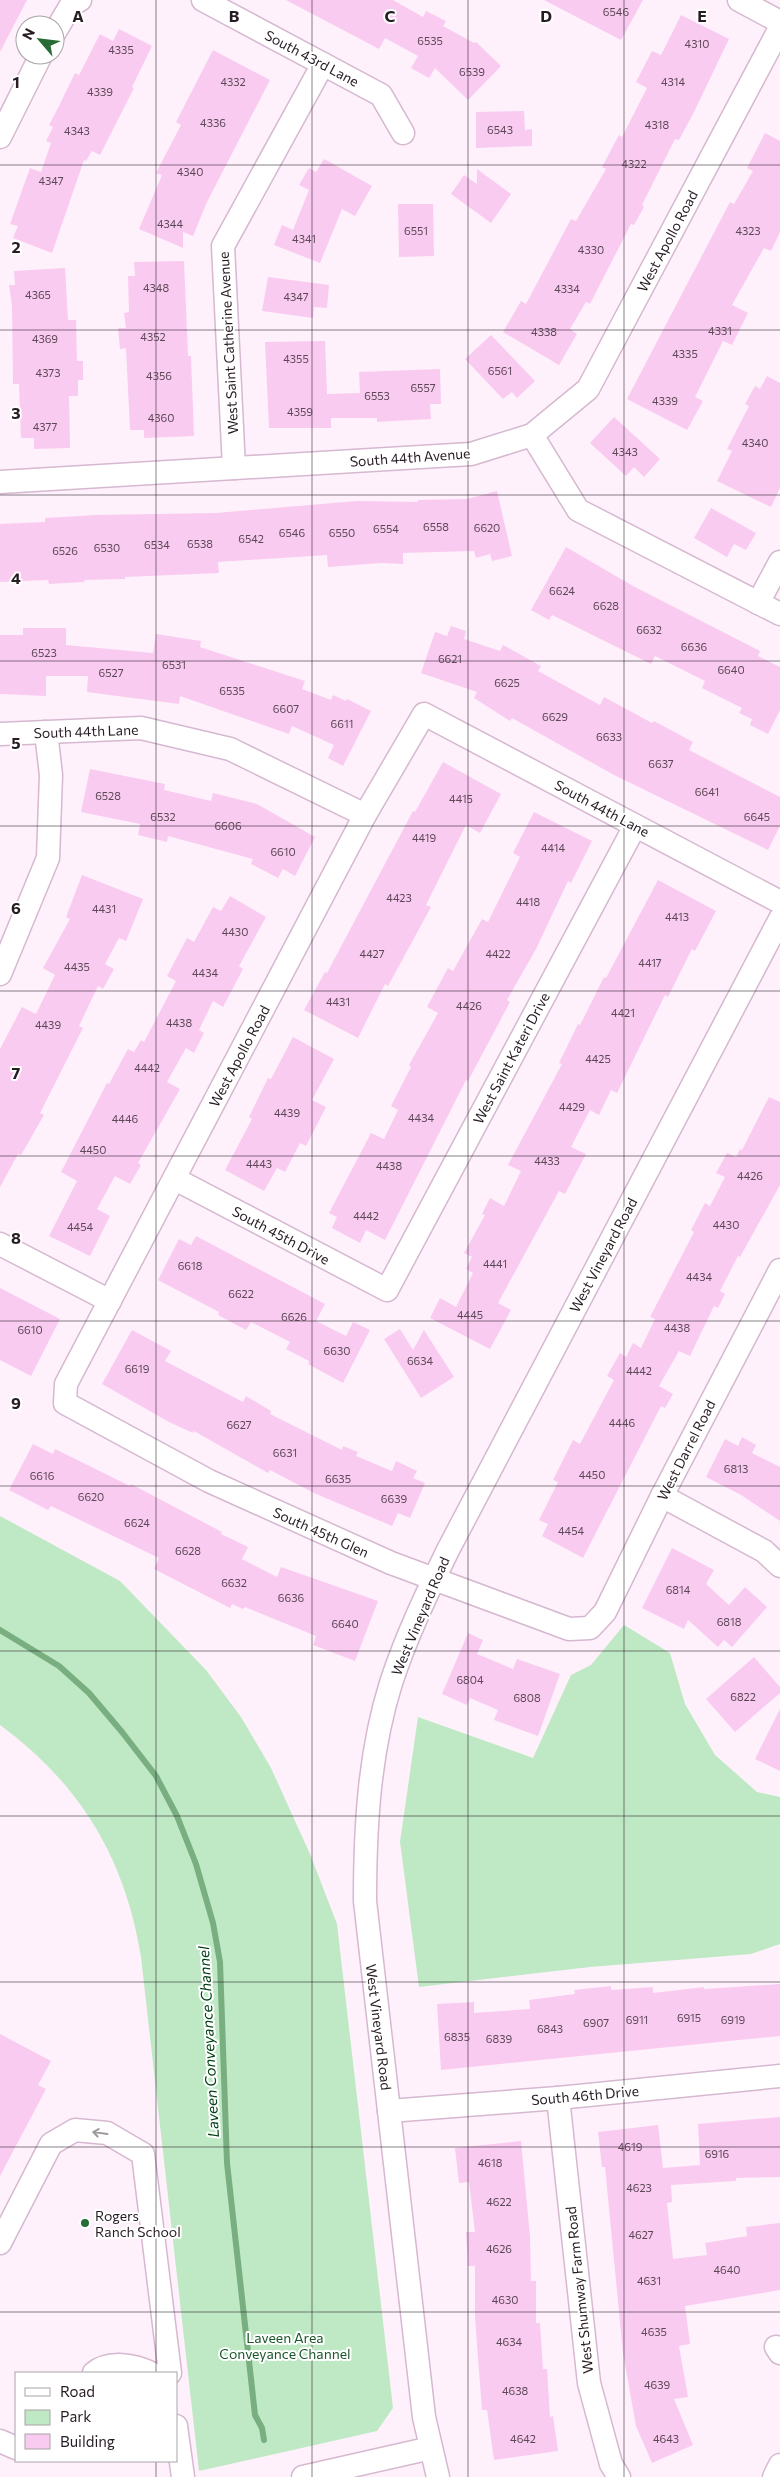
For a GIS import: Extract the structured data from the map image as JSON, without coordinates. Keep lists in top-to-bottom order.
{
  "streets": {
    "street": [
      "South 43rd Lane",
      "West Apollo Road",
      "West Saint Catherine Avenue",
      "South 44th Avenue",
      "South 44th Lane",
      "West Saint Kateri Drive",
      "South 45th Drive",
      "West Vineyard Road",
      "West Darrel Road",
      "South 45th Glen",
      "South 46th Drive",
      "West Shumway Farm Road"
    ]
  },
  "crossings": [
    ["South 43rd Lane", "West Saint Catherine Avenue"],
    ["West Apollo Road", "South 44th Avenue"],
    ["West Apollo Road", "South 44th Lane"],
    ["West Apollo Road", "South 45th Drive"],
    ["West Apollo Road", "South 45th Glen"],
    ["West Saint Catherine Avenue", "South 44th Avenue"],
    ["South 44th Lane", "West Saint Kateri Drive"],
    ["West Saint Kateri Drive", "South 45th Drive"],
    ["West Vineyard Road", "South 45th Glen"],
    ["West Vineyard Road", "South 46th Drive"],
    ["West Darrel Road", "South 45th Glen"],
    ["South 46th Drive", "West Shumway Farm Road"]
  ],
  "water": ["Laveen Conveyance Channel"],
  "parks": ["Laveen Area Conveyance Channel"],
  "places": ["Rogers Ranch School"],
  "house_numbers": [
    "6546",
    "6535",
    "4310",
    "4335",
    "6539",
    "4332",
    "4314",
    "4339",
    "4336",
    "4318",
    "6543",
    "4343",
    "4322",
    "4340",
    "4347",
    "4344",
    "6551",
    "4323",
    "4341",
    "4330",
    "4348",
    "4334",
    "4365",
    "4347",
    "4331",
    "4338",
    "4352",
    "4369",
    "4335",
    "4355",
    "6561",
    "4373",
    "4356",
    "6557",
    "6553",
    "4339",
    "4359",
    "4360",
    "4377",
    "4340",
    "4343",
    "6558",
    "6620",
    "6554",
    "6546",
    "6550",
    "6542",
    "6538",
    "6534",
    "6530",
    "6526",
    "6624",
    "6628",
    "6632",
    "6636",
    "6523",
    "6621",
    "6531",
    "6640",
    "6527",
    "6625",
    "6535",
    "6607",
    "6629",
    "6611",
    "6633",
    "6637",
    "6641",
    "6528",
    "4415",
    "6532",
    "6645",
    "6606",
    "4419",
    "4414",
    "6610",
    "4423",
    "4418",
    "4431",
    "4413",
    "4430",
    "4427",
    "4422",
    "4417",
    "4435",
    "4434",
    "4431",
    "4426",
    "4421",
    "4438",
    "4439",
    "4425",
    "4442",
    "4429",
    "4439",
    "4434",
    "4446",
    "4450",
    "4433",
    "4443",
    "4438",
    "4426",
    "4442",
    "4430",
    "4454",
    "4441",
    "6618",
    "4434",
    "6622",
    "4445",
    "6626",
    "4438",
    "6610",
    "6630",
    "6634",
    "6619",
    "4442",
    "4446",
    "6627",
    "6631",
    "6813",
    "4450",
    "6616",
    "6635",
    "6620",
    "6639",
    "6624",
    "4454",
    "6628",
    "6632",
    "6814",
    "6636",
    "6818",
    "6640",
    "6804",
    "6822",
    "6808",
    "6915",
    "6911",
    "6919",
    "6907",
    "6843",
    "6835",
    "6839",
    "4619",
    "6916",
    "4618",
    "4623",
    "4622",
    "4627",
    "4626",
    "4640",
    "4631",
    "4630",
    "4635",
    "4634",
    "4639",
    "4638",
    "4642",
    "4643"
  ],
  "legend": ["Road", "Park", "Building"],
  "north": "top left",
  "grid": {
    "columns": [
      "A",
      "B",
      "C",
      "D",
      "E"
    ],
    "rows": [
      "1",
      "2",
      "3",
      "4",
      "5",
      "6",
      "7",
      "8",
      "9"
    ]
  }
}
